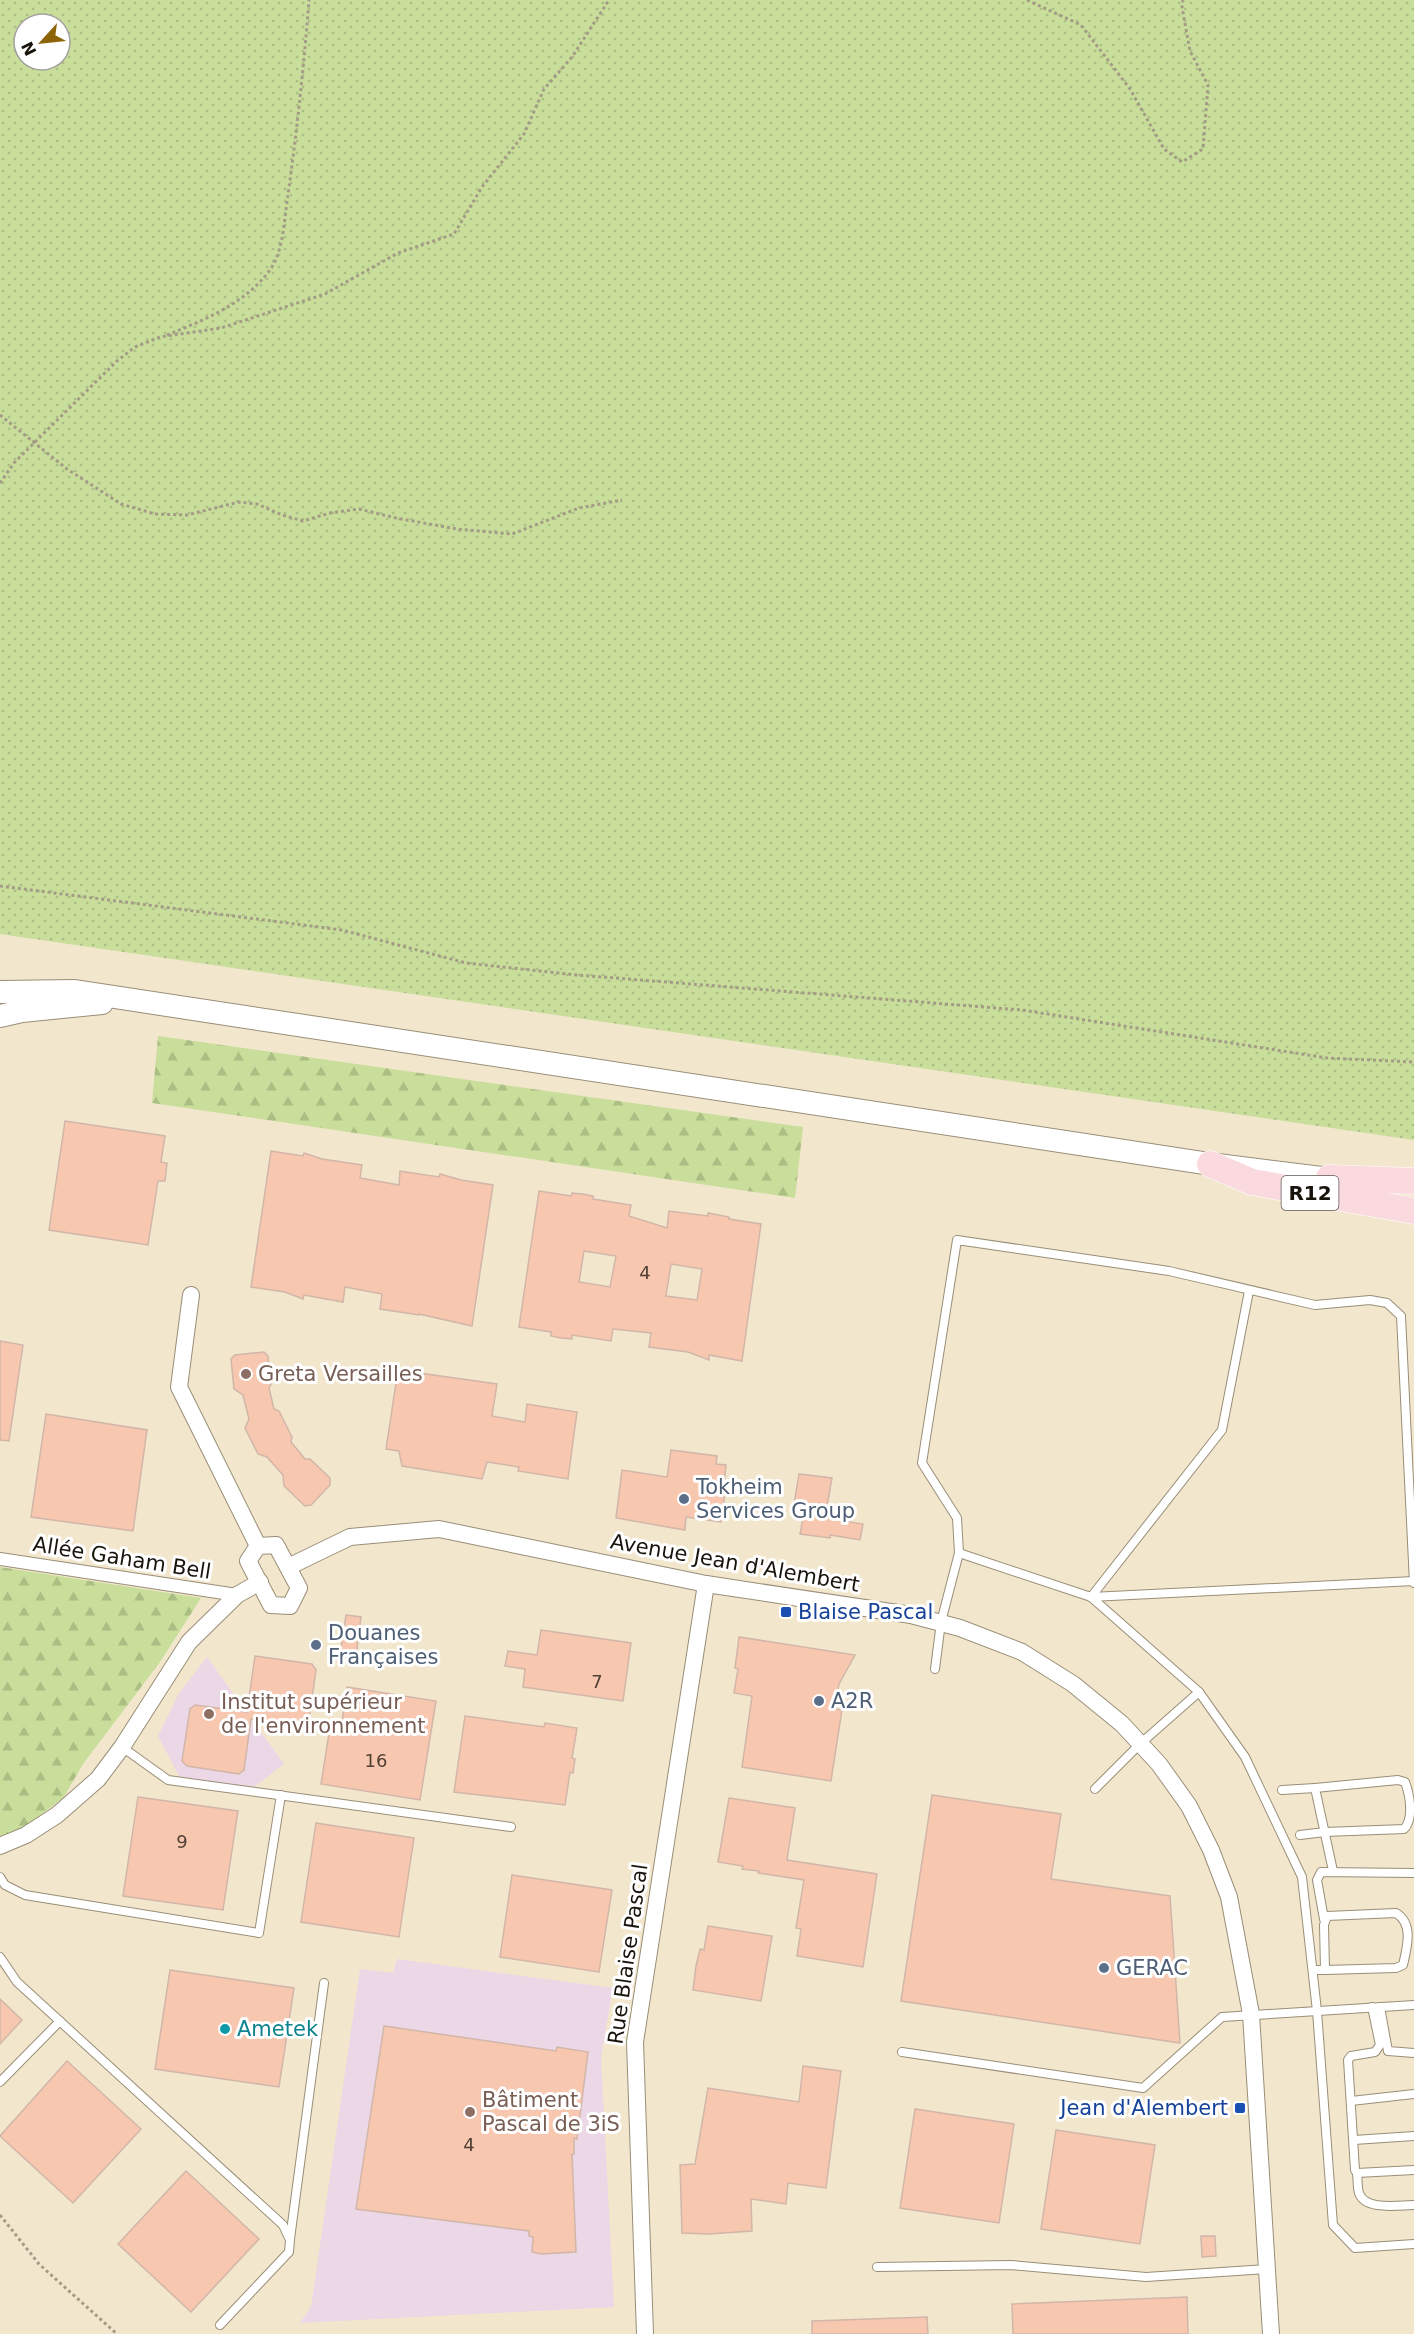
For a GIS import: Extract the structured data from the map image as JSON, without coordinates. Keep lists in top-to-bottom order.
{
  "streets": {
    "main road": ["R12"],
    "street": ["Allée Gaham Bell", "Avenue Jean d'Alembert", "Rue Blaise Pascal"]
  },
  "crossings": [
    ["Avenue Jean d'Alembert", "Rue Blaise Pascal"]
  ],
  "places": {
    "other": [
      "Greta Versailles",
      "Tokheim Services Group",
      "Douanes Françaises",
      "A2R",
      "Institut supérieur de l'environnement",
      "GERAC",
      "Ametek",
      "Bâtiment Pascal de 3iS"
    ],
    "transit": ["Blaise Pascal", "Jean d'Alembert"]
  },
  "house_numbers": [
    "4",
    "7",
    "16",
    "9",
    "4"
  ],
  "north": "bottom left"
}
